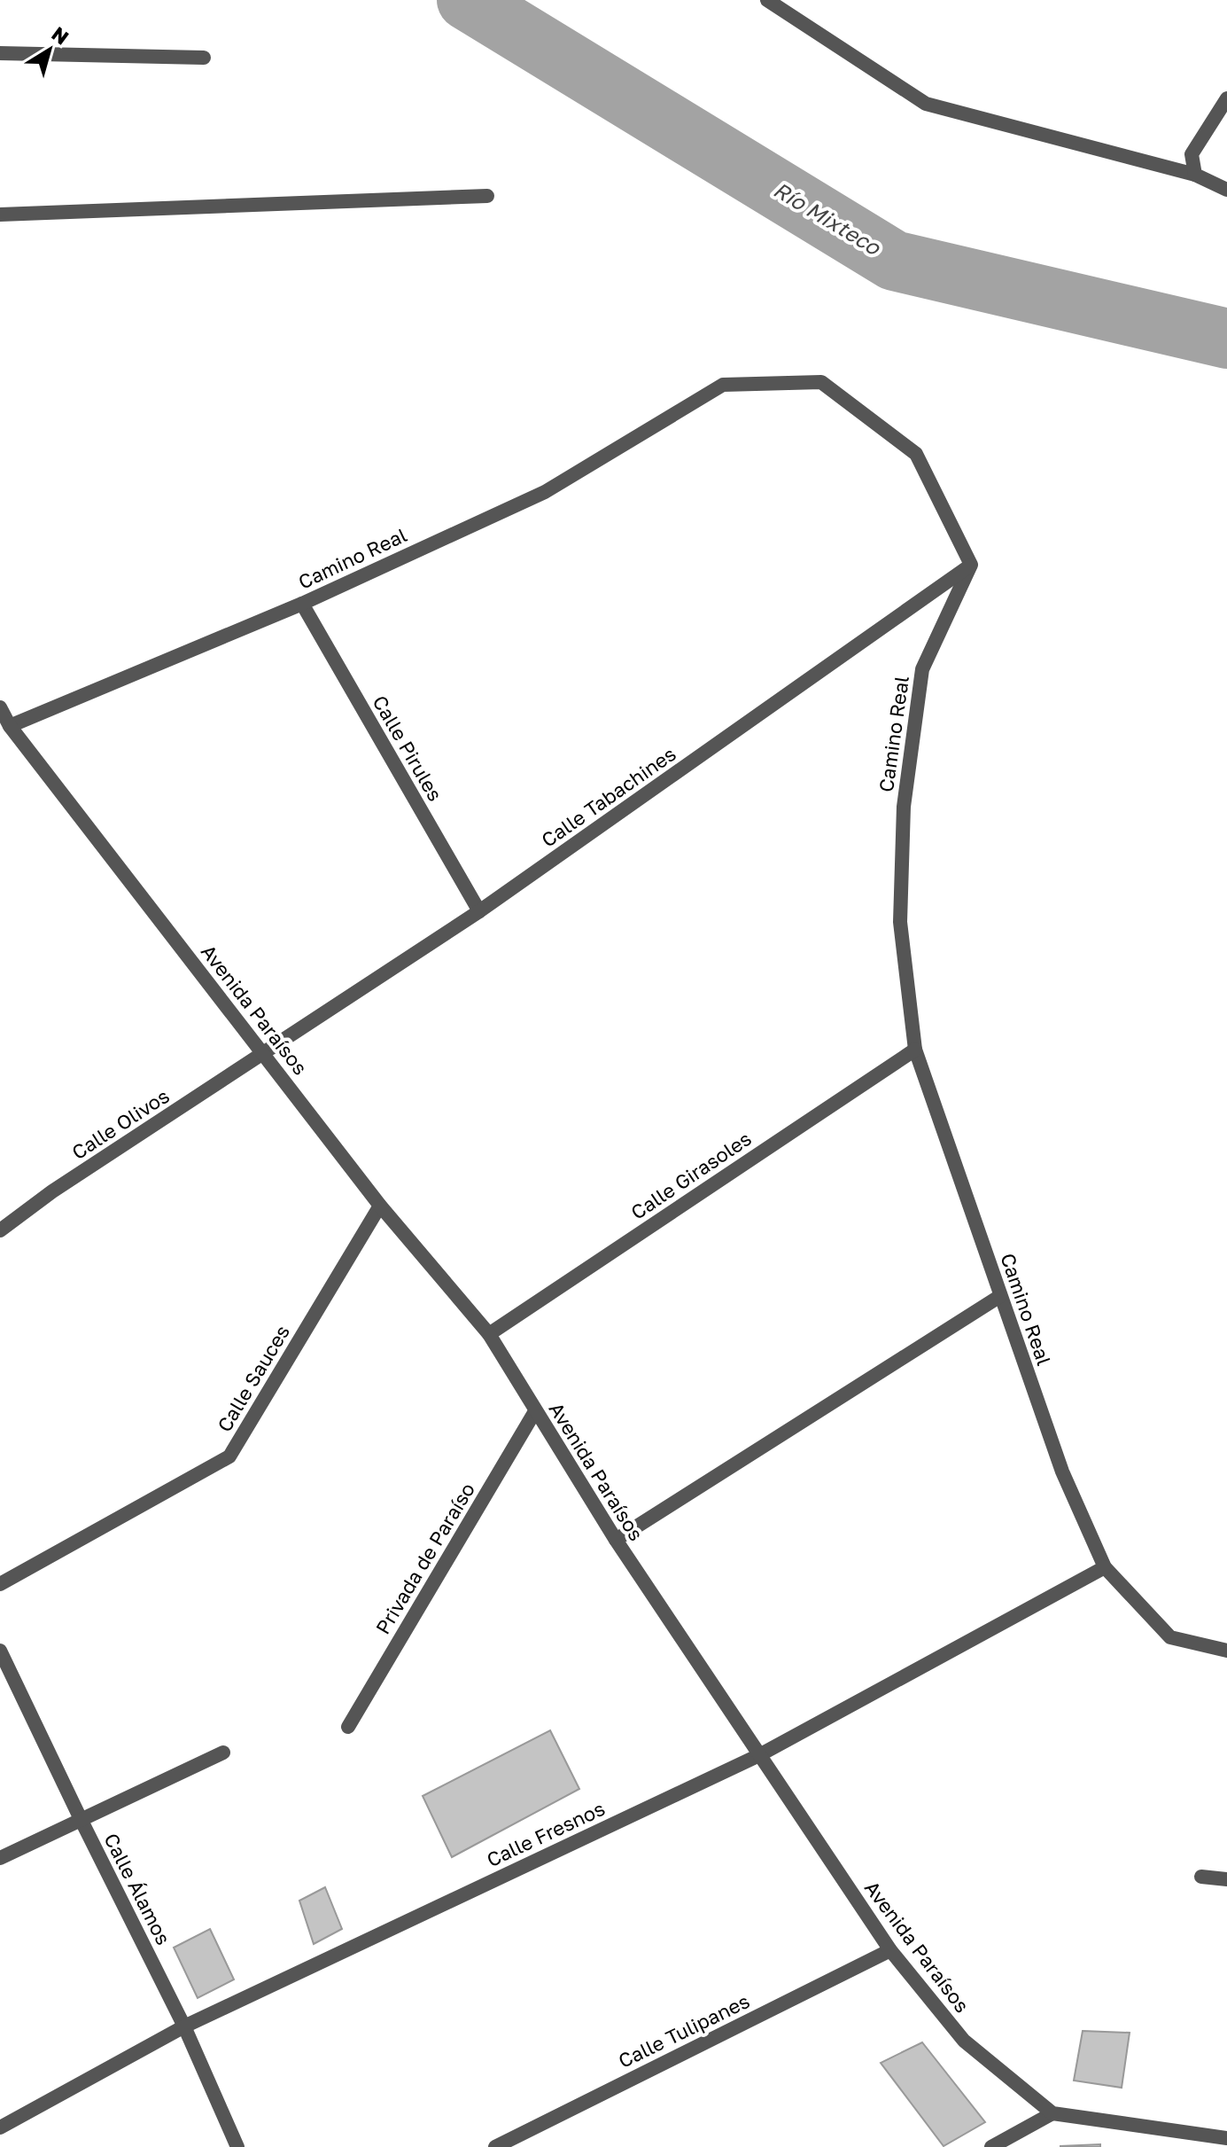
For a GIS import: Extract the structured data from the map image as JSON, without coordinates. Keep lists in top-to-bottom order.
{
  "streets": {
    "street": [
      "Camino Real",
      "Calle Pirules",
      "Calle Tabachines",
      "Avenida Paraísos",
      "Calle Olivos",
      "Calle Girasoles",
      "Calle Sauces",
      "Privada de Paraíso",
      "Calle Fresnos",
      "Calle Álamos",
      "Calle Tulipanes"
    ]
  },
  "crossings": [
    ["Camino Real", "Calle Pirules"],
    ["Camino Real", "Calle Tabachines"],
    ["Camino Real", "Avenida Paraísos"],
    ["Camino Real", "Calle Girasoles"],
    ["Camino Real", "Calle Fresnos"],
    ["Calle Pirules", "Calle Tabachines"],
    ["Calle Tabachines", "Avenida Paraísos"],
    ["Calle Tabachines", "Calle Olivos"],
    ["Avenida Paraísos", "Calle Olivos"],
    ["Avenida Paraísos", "Calle Girasoles"],
    ["Avenida Paraísos", "Calle Sauces"],
    ["Avenida Paraísos", "Privada de Paraíso"],
    ["Avenida Paraísos", "Calle Fresnos"],
    ["Avenida Paraísos", "Calle Tulipanes"],
    ["Calle Fresnos", "Calle Álamos"]
  ],
  "water": ["Río Mixteco"],
  "north": "top right"
}
